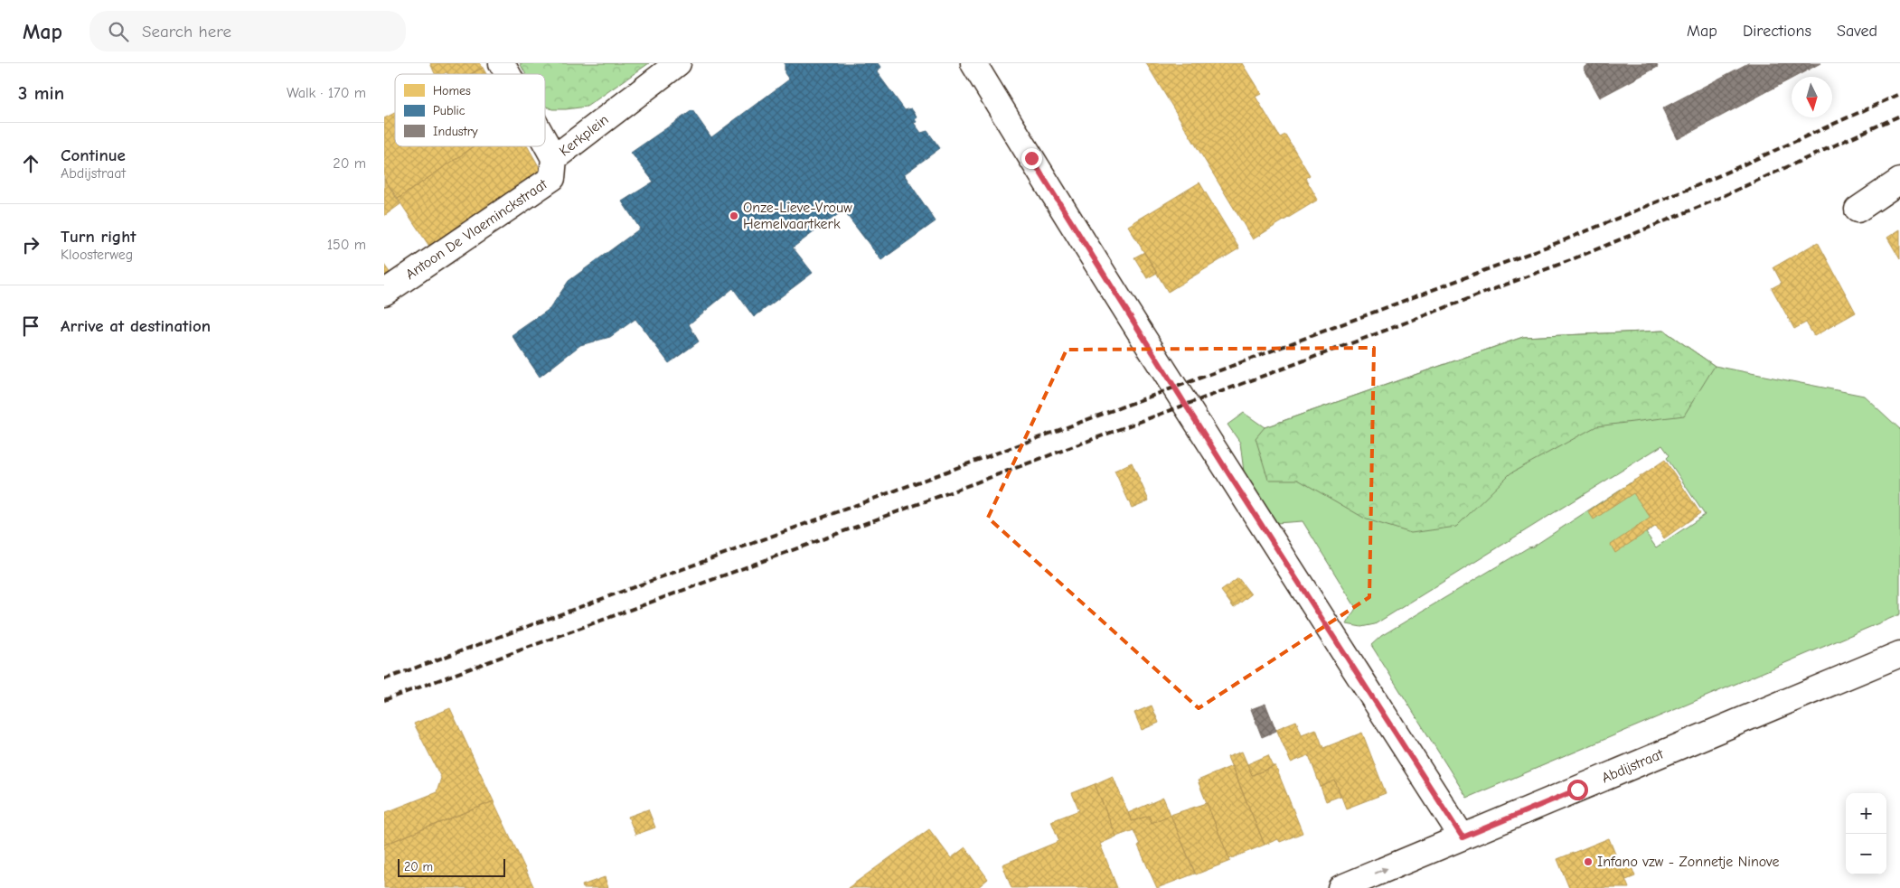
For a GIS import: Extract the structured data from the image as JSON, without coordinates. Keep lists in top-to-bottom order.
{
  "streets": {
    "street": ["Kerkplein", "Antoon De Vlaeminckstraat", "Abdijstraat"]
  },
  "crossings": [
    ["Kerkplein", "Antoon De Vlaeminckstraat"]
  ],
  "places": ["Onze-Lieve-Vrouw Hemelvaartkerk", "Infano vzw - Zonnetje Ninove"],
  "legend": ["Homes", "Public", "Industry"],
  "scale_bar": "20 m",
  "north": "bottom",
  "page": {
    "header": "Map",
    "search": "Search here",
    "nav": ["Map", "Directions", "Saved"],
    "heading": ["3 min", "Walk · 170 m"],
    "list": [
      ["Continue", "Abdijstraat", "20 m"],
      ["Turn right", "Kloosterweg", "150 m"],
      "Arrive at destination"
    ],
    "map_buttons": ["+", "−"],
    "scale": "20 m"
  }
}
